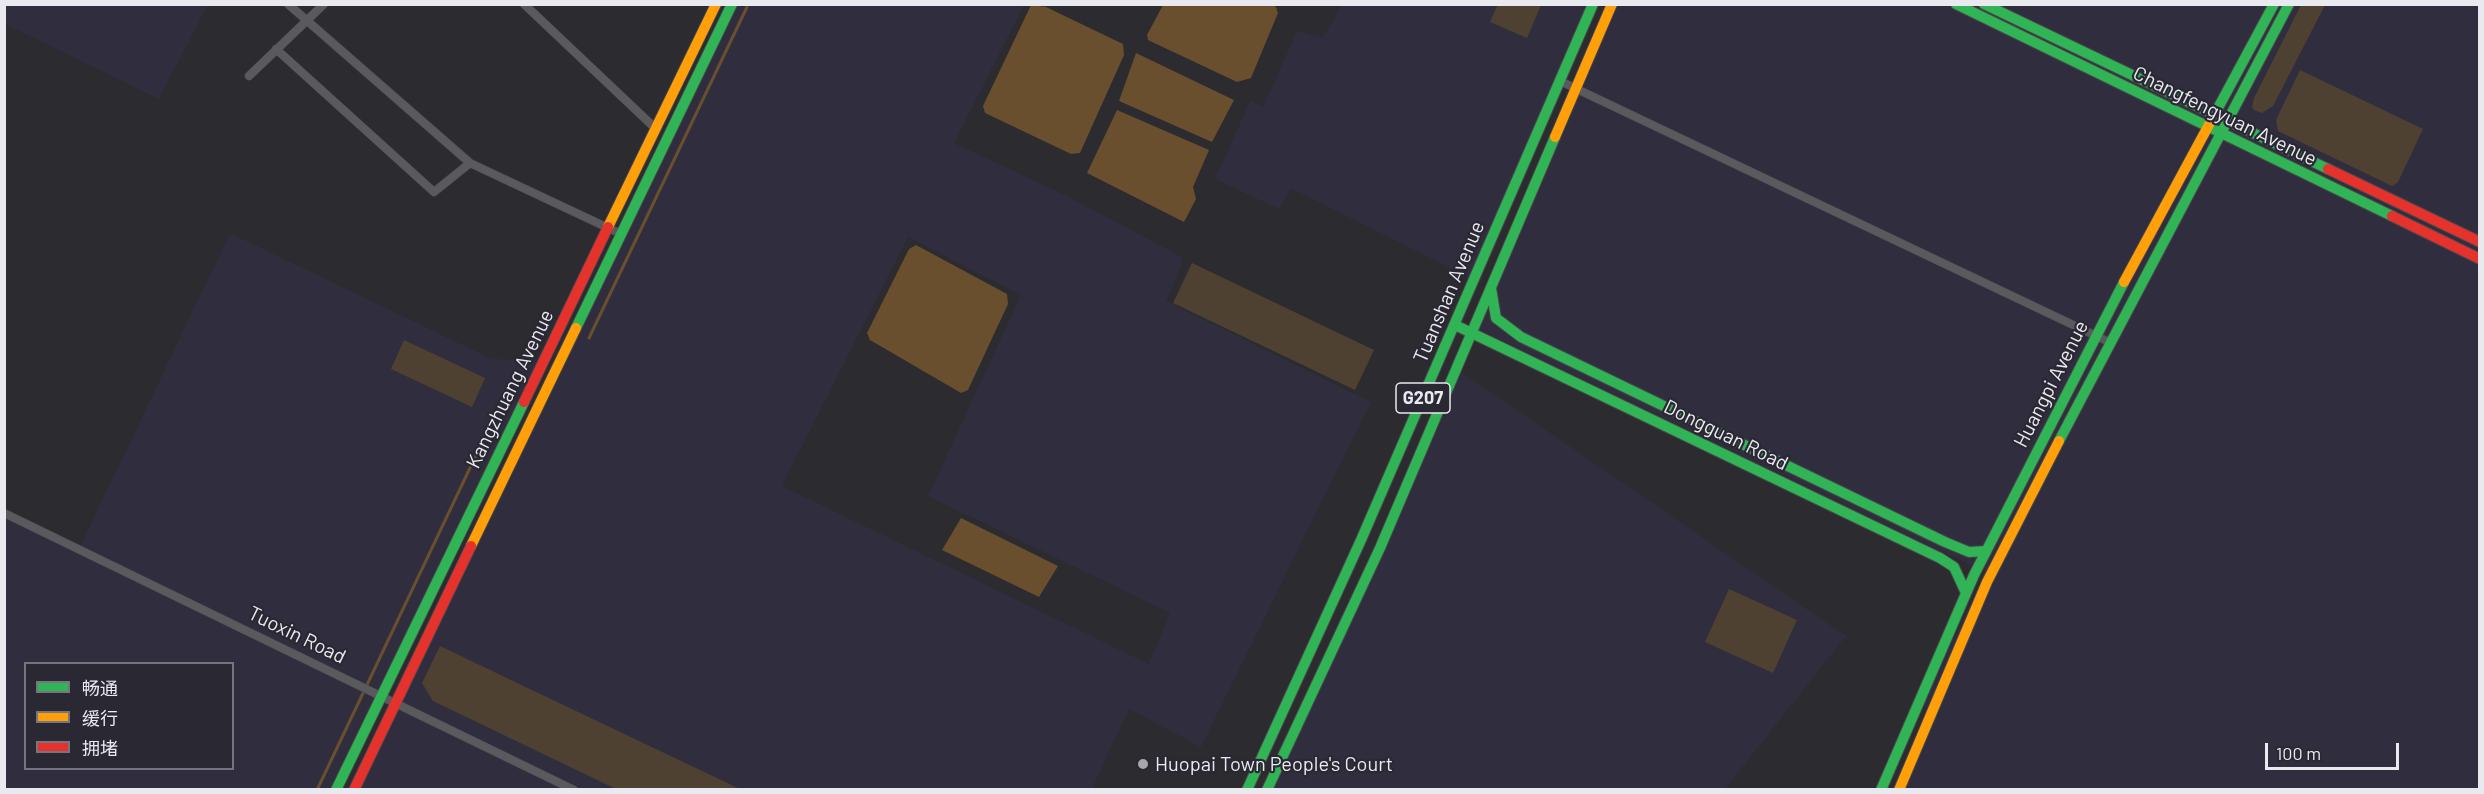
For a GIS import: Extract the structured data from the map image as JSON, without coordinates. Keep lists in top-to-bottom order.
{
  "streets": {
    "main road": [
      "Changfengyuan Avenue",
      "Tuanshan Avenue",
      "Huangpi Avenue",
      "Kangzhuang Avenue",
      "G207",
      "Dongguan Road"
    ],
    "street": ["Tuoxin Road"]
  },
  "crossings": [
    ["Changfengyuan Avenue", "Huangpi Avenue"],
    ["Tuanshan Avenue", "Dongguan Road"],
    ["Huangpi Avenue", "Dongguan Road"],
    ["Kangzhuang Avenue", "Tuoxin Road"]
  ],
  "places": ["Huopai Town People's Court"],
  "legend": ["畅通", "缓行", "拥堵"],
  "scale_bar": "100 m"
}
